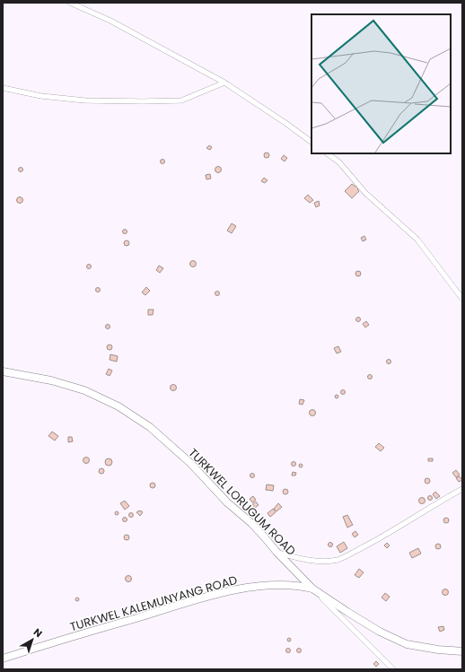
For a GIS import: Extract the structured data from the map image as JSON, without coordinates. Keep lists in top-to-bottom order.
{
  "streets": {
    "main road": ["TURKWEL LORUGUM ROAD", "TURKWEL KALEMUNYANG ROAD"]
  },
  "crossings": [
    ["TURKWEL LORUGUM ROAD", "TURKWEL KALEMUNYANG ROAD"]
  ],
  "north": "top right"
}
